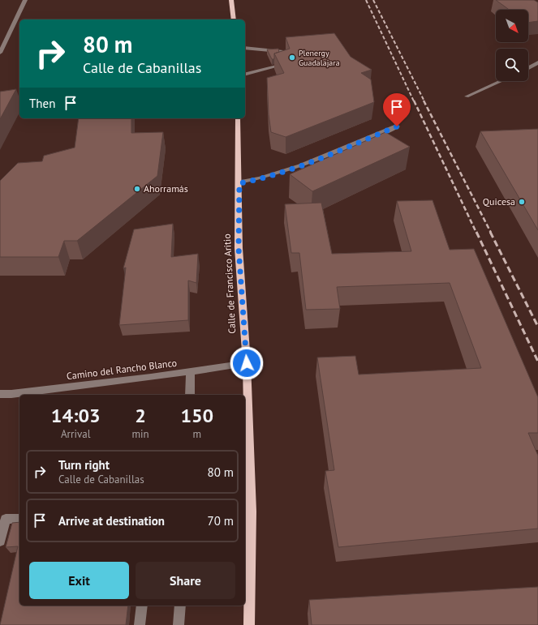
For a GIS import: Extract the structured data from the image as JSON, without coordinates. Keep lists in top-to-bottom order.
{
  "streets": {
    "main road": ["Calle de Francisco Aritio"],
    "street": ["Camino del Rancho Blanco"]
  },
  "crossings": [
    ["Calle de Francisco Aritio", "Camino del Rancho Blanco"]
  ],
  "places": ["Plenergy Guadalajara", "Ahorramás", "Quicesa"],
  "north": "bottom right",
  "page": {
    "turn": ["80 m", "Calle de Cabanillas"],
    "then": "Then",
    "eta": [
      "14:03",
      "Arrival",
      "2",
      "min",
      "150",
      "m"
    ],
    "list": [
      {
        "name": "Turn right",
        "note": "Calle de Cabanillas",
        "value": "80 m"
      },
      {
        "name": "Arrive at destination",
        "value": "70 m"
      }
    ],
    "buttons": ["Exit", "Share"]
  }
}
